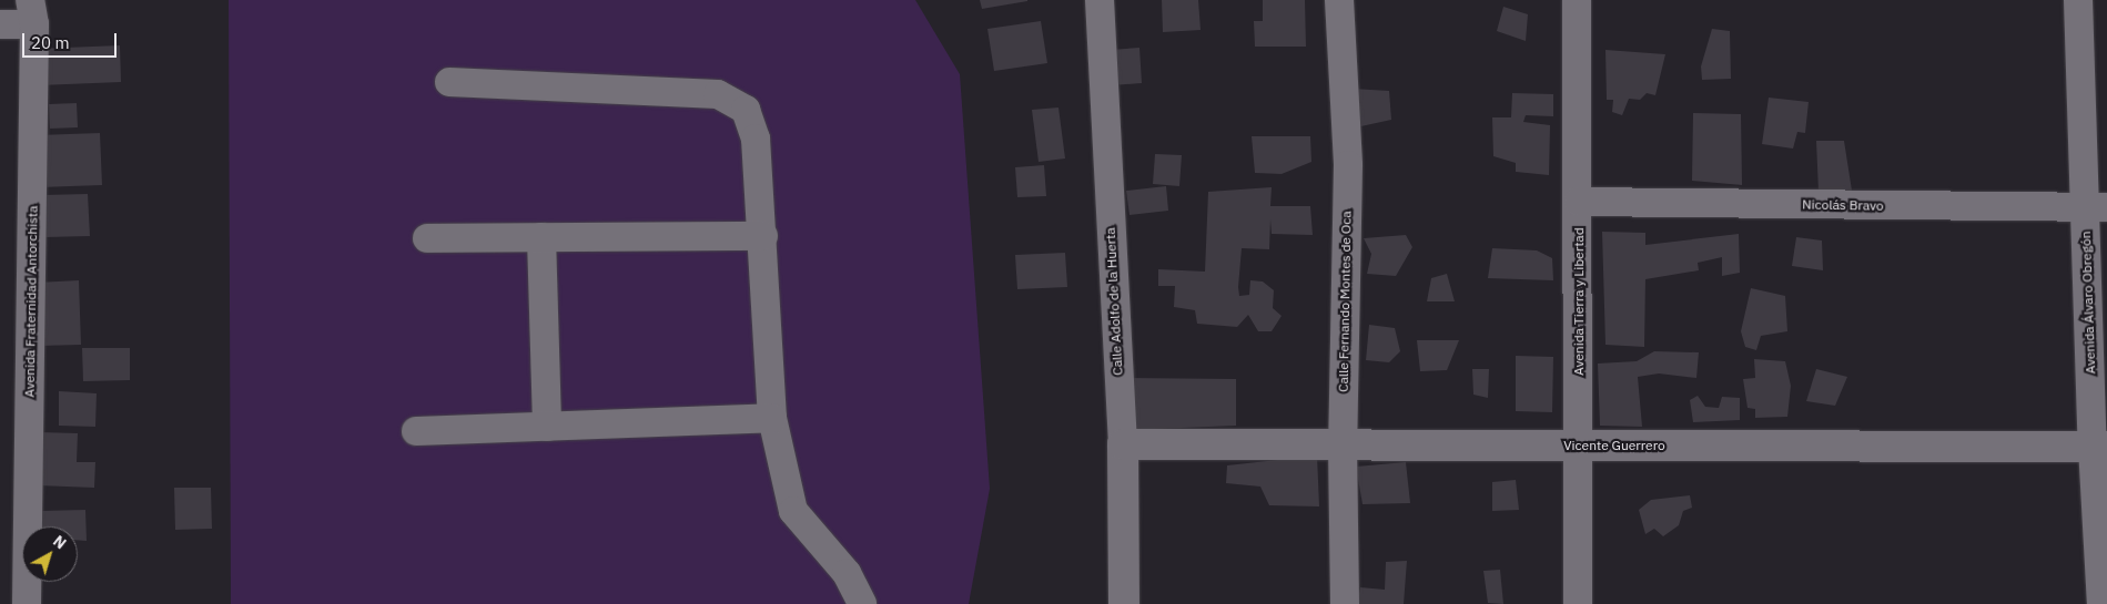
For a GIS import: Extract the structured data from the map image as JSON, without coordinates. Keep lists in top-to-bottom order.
{
  "streets": {
    "street": [
      "Nicolás Bravo",
      "Avenida Fraternidad Antorchista",
      "Calle Adolfo de la Huerta",
      "Calle Fernando Montes de Oca",
      "Avenida Tierra y Libertad",
      "Avenida Álvaro Obregón",
      "Vicente Guerrero"
    ]
  },
  "crossings": [
    ["Nicolás Bravo", "Avenida Tierra y Libertad"],
    ["Nicolás Bravo", "Avenida Álvaro Obregón"],
    ["Calle Adolfo de la Huerta", "Vicente Guerrero"],
    ["Calle Fernando Montes de Oca", "Vicente Guerrero"],
    ["Avenida Tierra y Libertad", "Vicente Guerrero"],
    ["Avenida Álvaro Obregón", "Vicente Guerrero"]
  ],
  "scale_bar": "20 m",
  "north": "top right"
}
